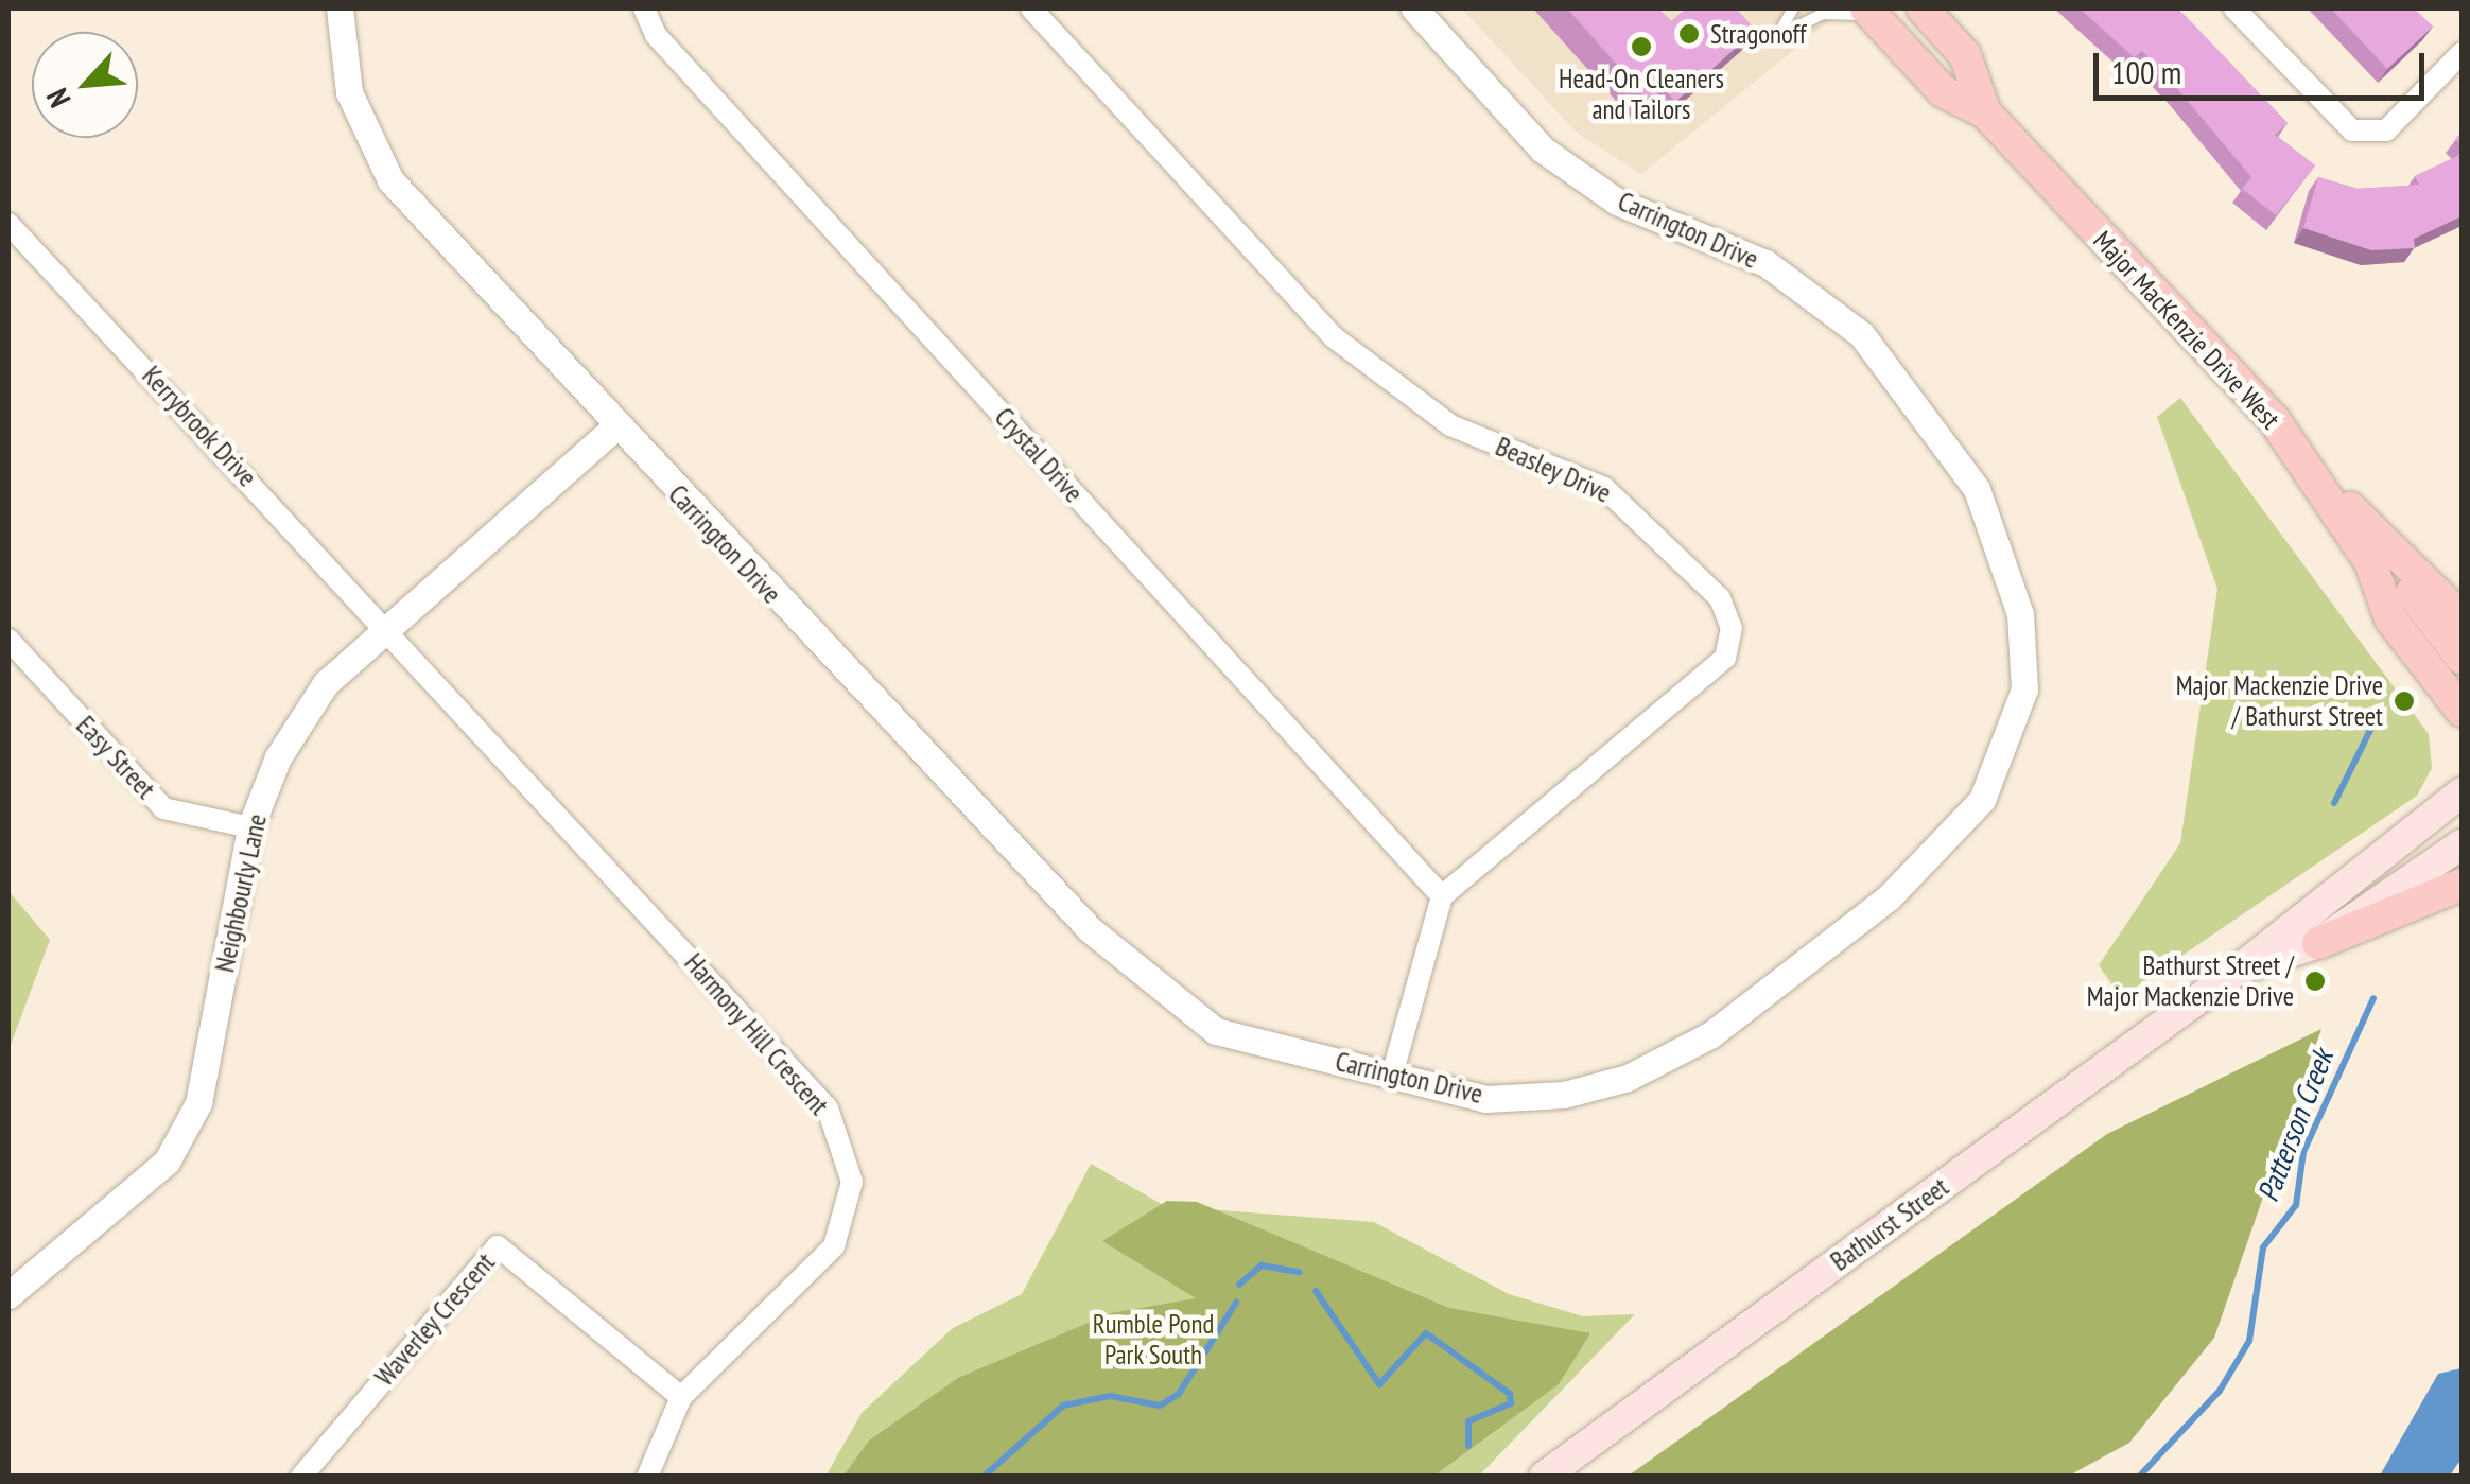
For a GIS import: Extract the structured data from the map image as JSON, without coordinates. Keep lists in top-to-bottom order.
{
  "streets": {
    "main road": ["Major MacKenzie Drive West", "Bathurst Street"],
    "street": [
      "Carrington Drive",
      "Kerrybrook Drive",
      "Crystal Drive",
      "Beasley Drive",
      "Easy Street",
      "Neighbourly Lane",
      "Harmony Hill Crescent",
      "Waverley Crescent"
    ]
  },
  "crossings": [
    ["Carrington Drive", "Neighbourly Lane"],
    ["Kerrybrook Drive", "Neighbourly Lane"],
    ["Kerrybrook Drive", "Harmony Hill Crescent"],
    ["Crystal Drive", "Beasley Drive"],
    ["Easy Street", "Neighbourly Lane"],
    ["Neighbourly Lane", "Harmony Hill Crescent"],
    ["Harmony Hill Crescent", "Waverley Crescent"]
  ],
  "water": ["Patterson Creek"],
  "parks": ["Rumble Pond Park South"],
  "places": [
    "Stragonoff",
    "Head-On Cleaners and Tailors",
    "Major Mackenzie Drive / Bathurst Street",
    "Bathurst Street / Major Mackenzie Drive"
  ],
  "scale_bar": "100 m",
  "north": "bottom left"
}
